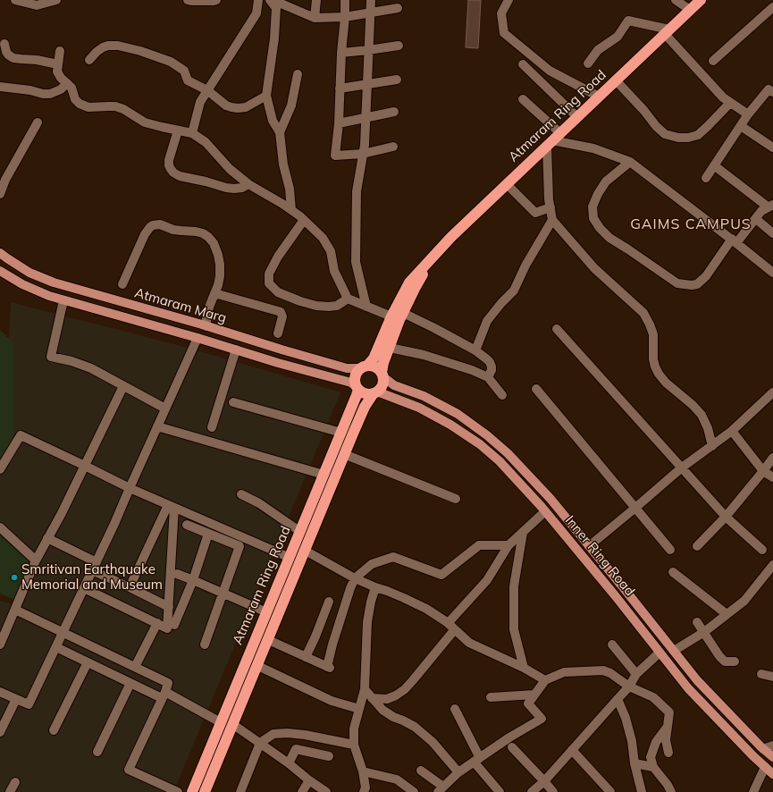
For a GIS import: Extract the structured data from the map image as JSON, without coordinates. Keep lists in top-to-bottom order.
{
  "streets": {
    "highway": ["Atmaram Ring Road"],
    "main road": ["Atmaram Marg", "Inner Ring Road"]
  },
  "crossings": [
    ["Atmaram Ring Road", "Atmaram Marg"],
    ["Atmaram Ring Road", "Inner Ring Road"],
    ["Atmaram Marg", "Inner Ring Road"]
  ],
  "districts": ["GAIMS CAMPUS"],
  "places": ["Smritivan Earthquake Memorial and Museum"]
}
